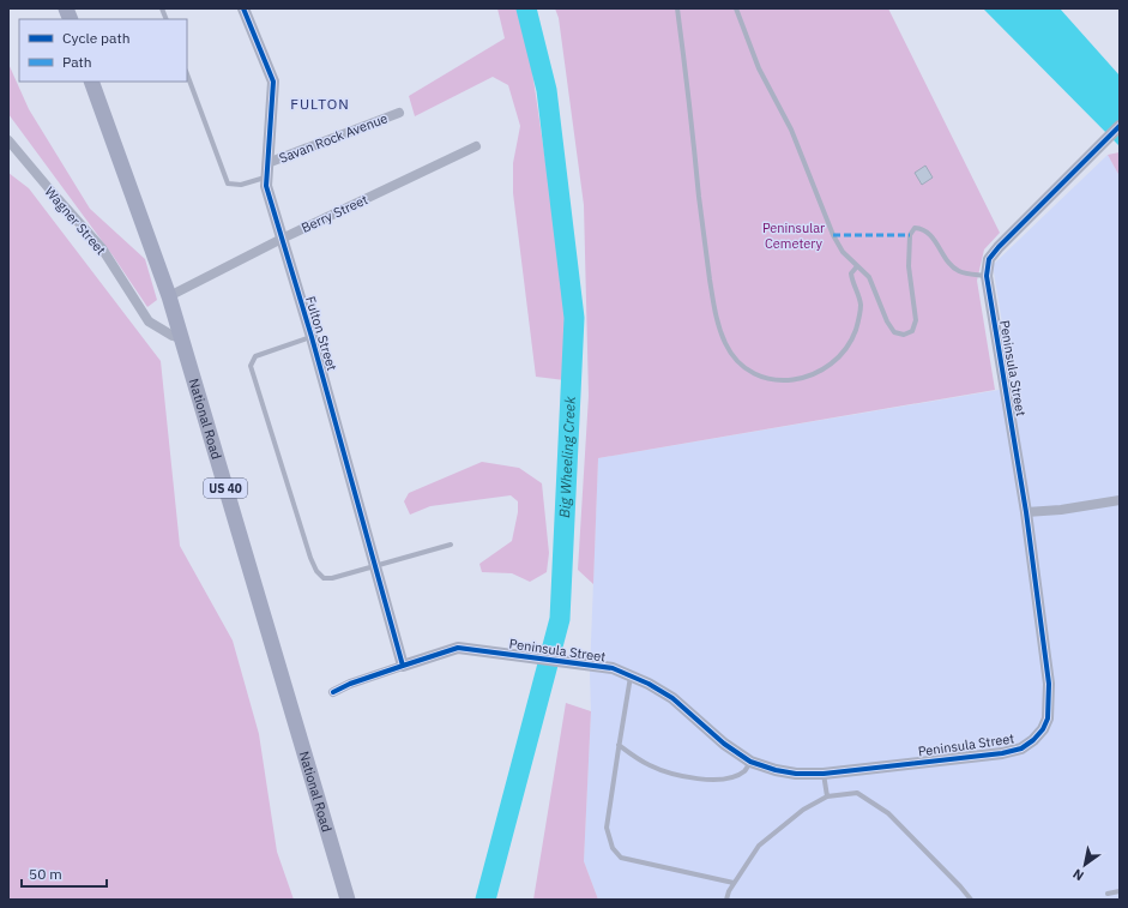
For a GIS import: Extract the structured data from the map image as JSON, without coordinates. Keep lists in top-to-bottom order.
{
  "streets": {
    "main road": ["National Road", "US 40"],
    "street": [
      "Savan Rock Avenue",
      "Berry Street",
      "Wagner Street",
      "Fulton Street",
      "Peninsula Street"
    ]
  },
  "crossings": [
    ["Savan Rock Avenue", "Fulton Street"],
    ["Berry Street", "Fulton Street"],
    ["Berry Street", "National Road"],
    ["Wagner Street", "National Road"],
    ["Fulton Street", "Peninsula Street"]
  ],
  "districts": ["FULTON"],
  "water": ["Big Wheeling Creek"],
  "parks": ["Peninsular Cemetery"],
  "legend": ["Cycle path", "Path"],
  "scale_bar": "50 m",
  "north": "bottom left"
}
